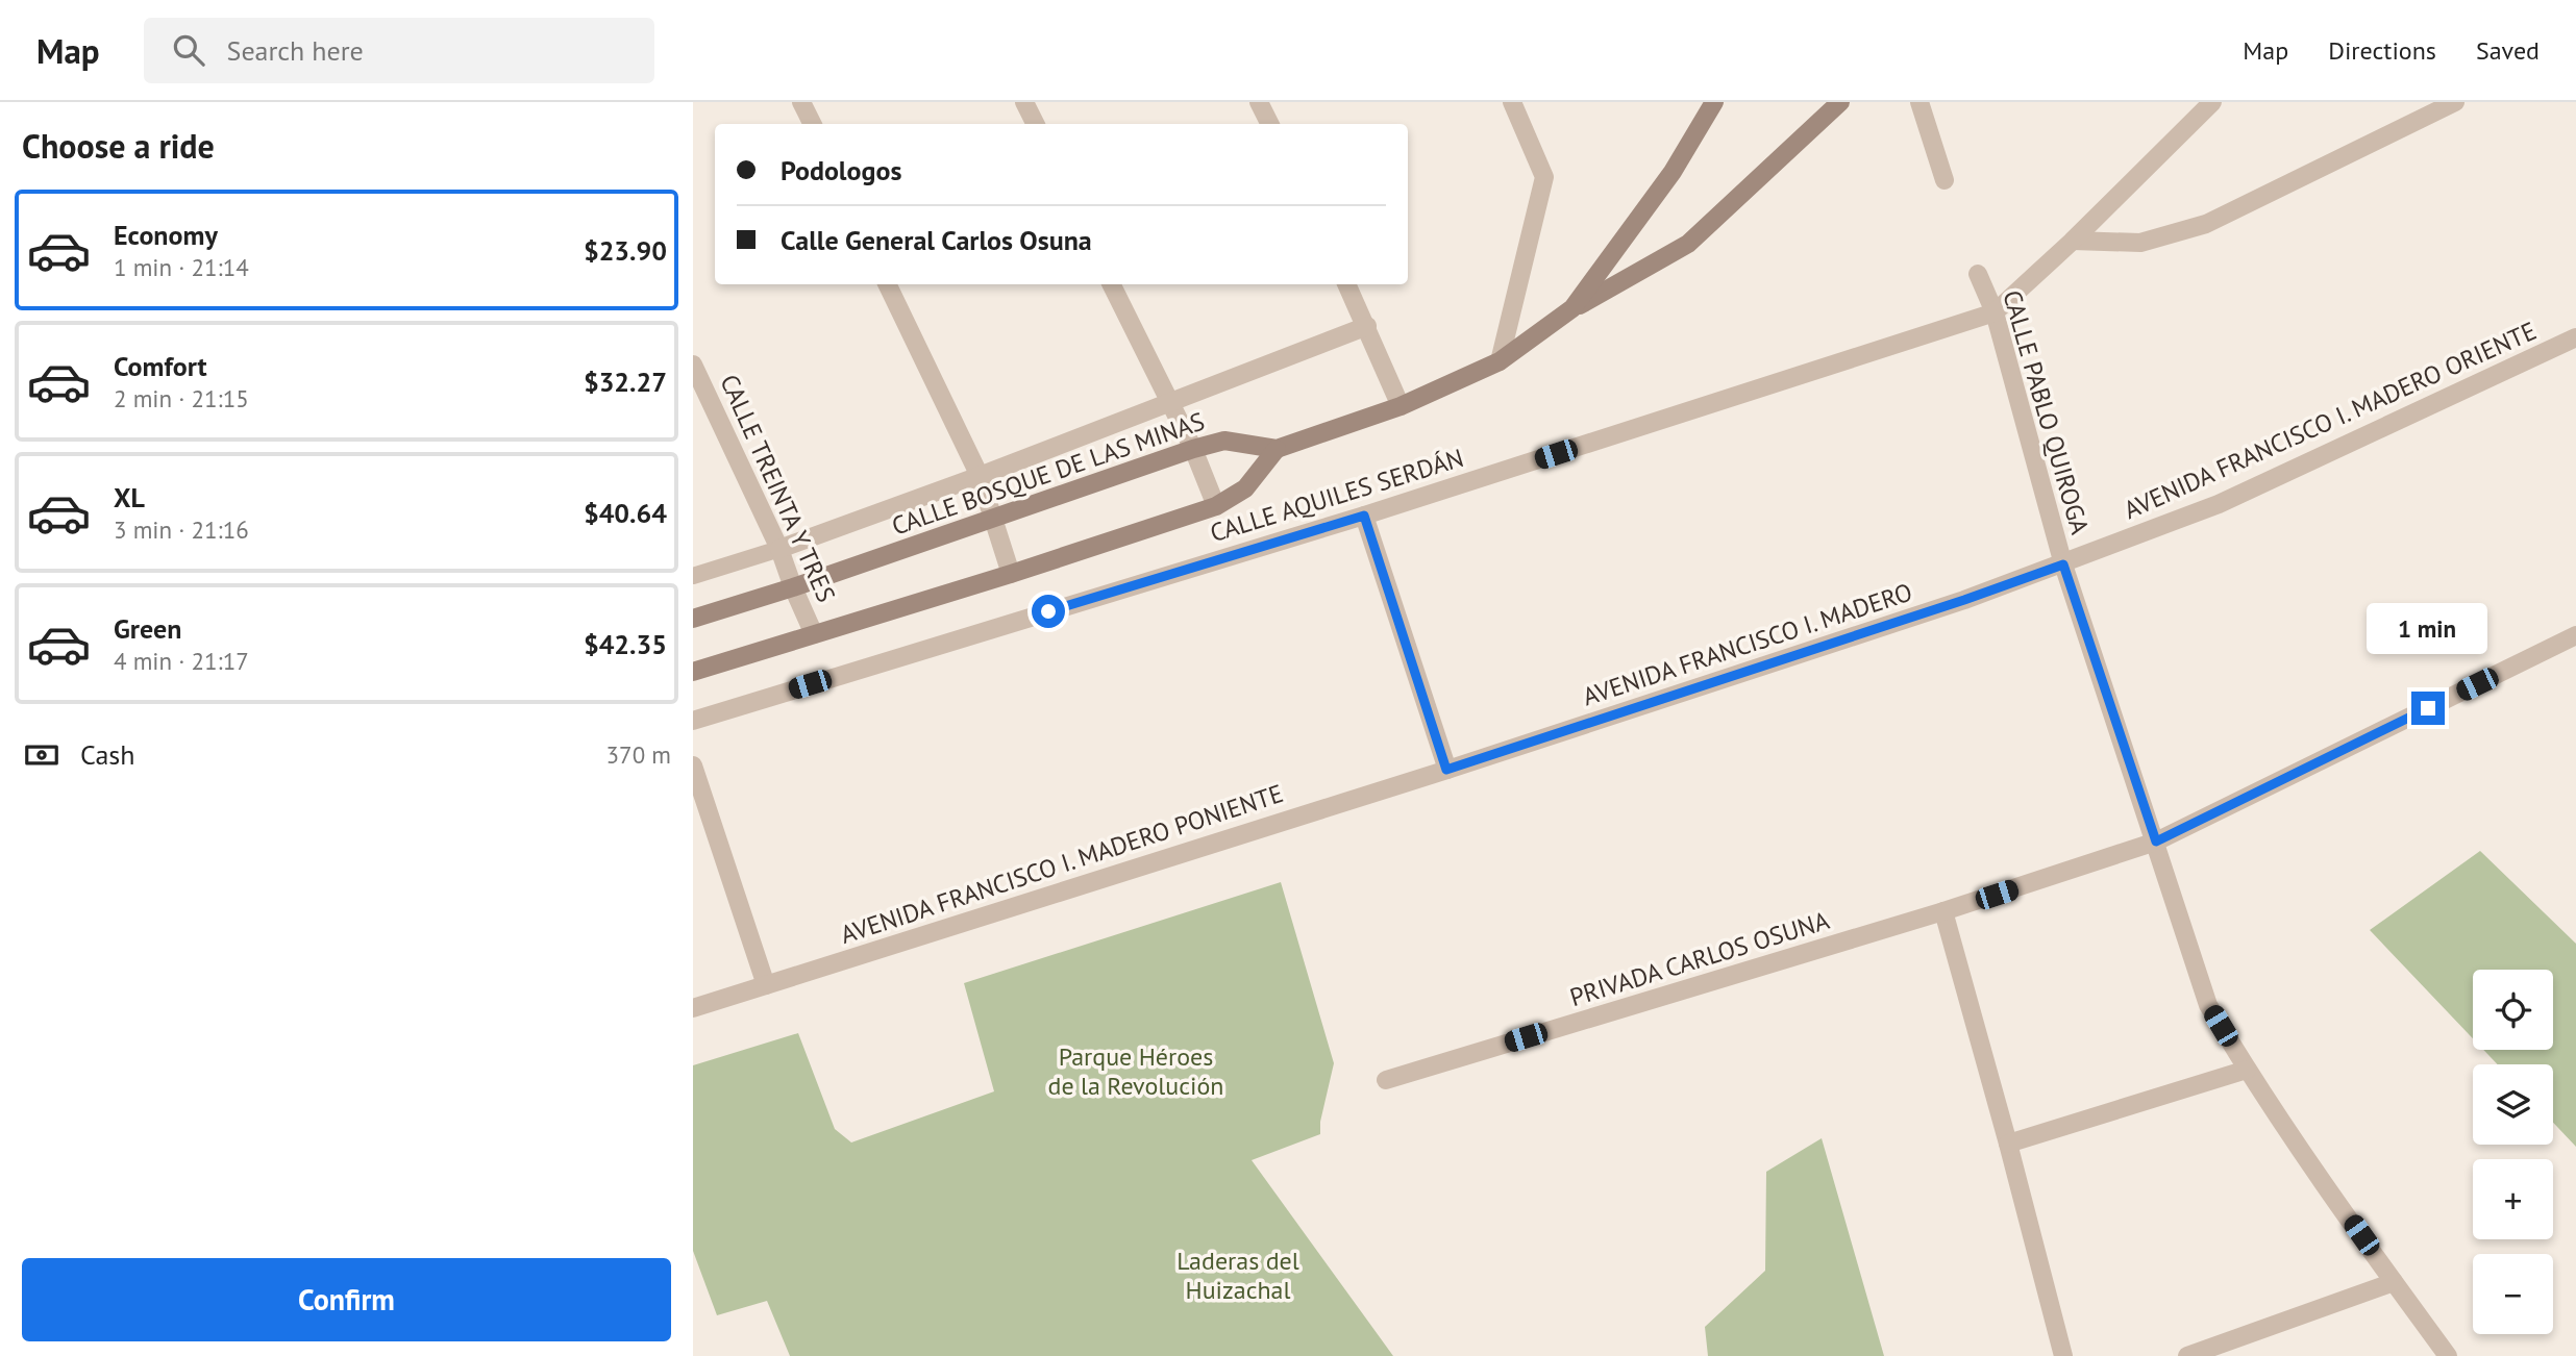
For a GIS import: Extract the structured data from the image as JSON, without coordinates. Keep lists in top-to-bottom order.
{
  "streets": {
    "main road": ["CALLE BOSQUE DE LAS MINAS"],
    "street": [
      "CALLE PABLO QUIROGA",
      "AVENIDA FRANCISCO I. MADERO ORIENTE",
      "CALLE TREINTA Y TRES",
      "CALLE AQUILES SERDÁN",
      "AVENIDA FRANCISCO I. MADERO",
      "AVENIDA FRANCISCO I. MADERO PONIENTE",
      "PRIVADA CARLOS OSUNA"
    ]
  },
  "crossings": [
    ["CALLE PABLO QUIROGA", "AVENIDA FRANCISCO I. MADERO ORIENTE"],
    ["CALLE PABLO QUIROGA", "CALLE AQUILES SERDÁN"],
    ["CALLE PABLO QUIROGA", "AVENIDA FRANCISCO I. MADERO"],
    ["CALLE PABLO QUIROGA", "PRIVADA CARLOS OSUNA"],
    ["AVENIDA FRANCISCO I. MADERO ORIENTE", "AVENIDA FRANCISCO I. MADERO"],
    ["CALLE BOSQUE DE LAS MINAS", "CALLE TREINTA Y TRES"],
    ["AVENIDA FRANCISCO I. MADERO", "AVENIDA FRANCISCO I. MADERO PONIENTE"]
  ],
  "parks": ["Parque Héroes de la Revolución", "Laderas del Huizachal"],
  "page": {
    "header": "Map",
    "search": "Search here",
    "nav": ["Map", "Directions", "Saved"],
    "heading": "Choose a ride",
    "banner": ["Podologos", "Calle General Carlos Osuna"],
    "list": [
      {
        "name": "Economy",
        "note": "1 min · 21:14",
        "value": "$23.90"
      },
      {
        "name": "Comfort",
        "note": "2 min · 21:15",
        "value": "$32.27"
      },
      {
        "name": "XL",
        "note": "3 min · 21:16",
        "value": "$40.64"
      },
      {
        "name": "Green",
        "note": "4 min · 21:17",
        "value": "$42.35"
      }
    ],
    "bubble": "1 min",
    "pay": ["Cash", "370 m"],
    "map_buttons": ["+", "−"],
    "buttons": "Confirm"
  }
}
